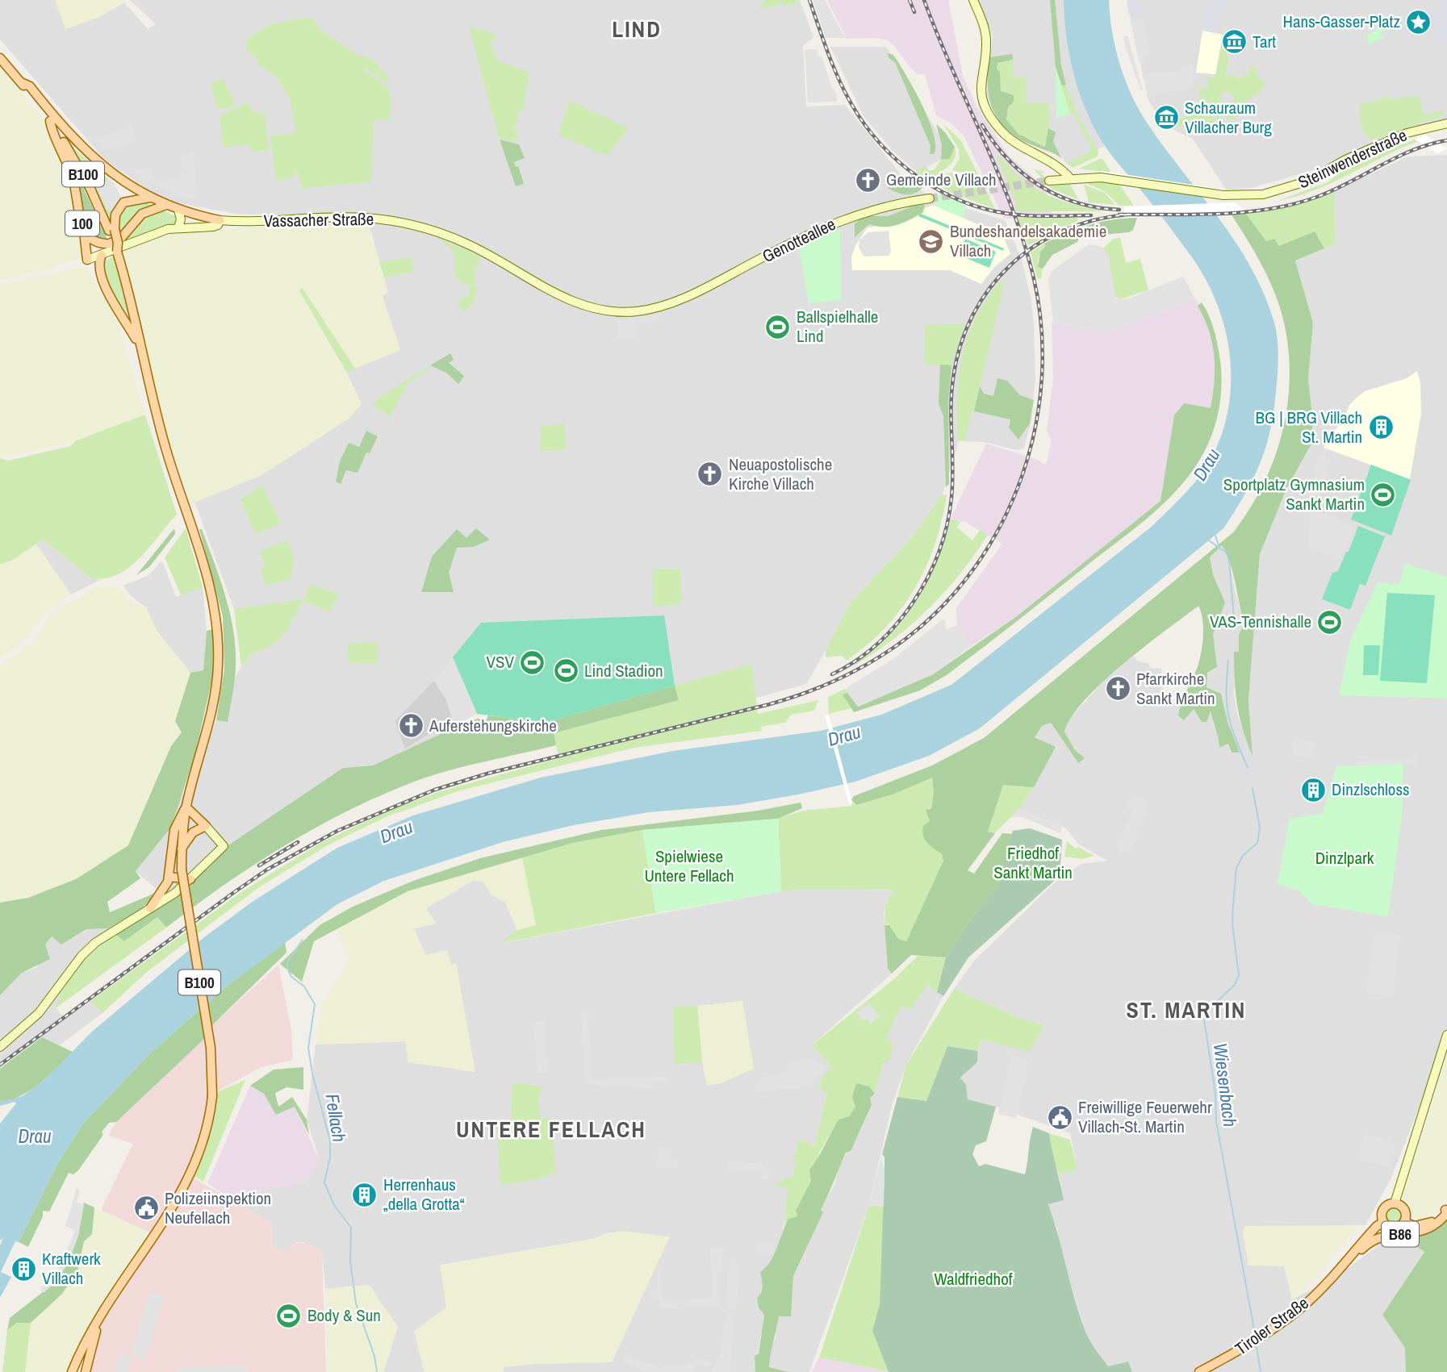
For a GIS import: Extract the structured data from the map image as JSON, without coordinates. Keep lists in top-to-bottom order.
{
  "streets": {
    "main road": [
      "Steinwenderstraße",
      "B100",
      "Vassacher Straße",
      "100",
      "Genotteallee",
      "B86",
      "Tiroler Straße"
    ]
  },
  "crossings": [
    ["B100", "100"],
    ["Vassacher Straße", "100"],
    ["Vassacher Straße", "Genotteallee"],
    ["B86", "Tiroler Straße"]
  ],
  "districts": ["LIND", "ST. MARTIN", "UNTERE FELLACH"],
  "water": ["Drau", "Wiesenbach", "Fellach"],
  "parks": [
    "Friedhof Sankt Martin",
    "Spielwiese Untere Fellach",
    "Dinzlpark",
    "Waldfriedhof"
  ],
  "places": {
    "place": ["Hans-Gasser-Platz"],
    "museum": ["Tart", "Schauraum Villacher Burg"],
    "church": [
      "Gemeinde Villach",
      "Neuapostolische Kirche Villach",
      "Pfarrkirche Sankt Martin",
      "Auferstehungskirche"
    ],
    "school or university": ["Bundeshandelsakademie Villach"],
    "sports": [
      "Ballspielhalle Lind",
      "Sportplatz Gymnasium Sankt Martin",
      "VAS-Tennishalle",
      "VSV",
      "Lind Stadion",
      "Body & Sun"
    ],
    "building": [
      "BG | BRG Villach St. Martin",
      "Dinzlschloss",
      "Herrenhaus „della Grotta“",
      "Kraftwerk Villach"
    ],
    "public building": ["Freiwillige Feuerwehr Villach-St. Martin", "Polizeiinspektion Neufellach"]
  }
}
